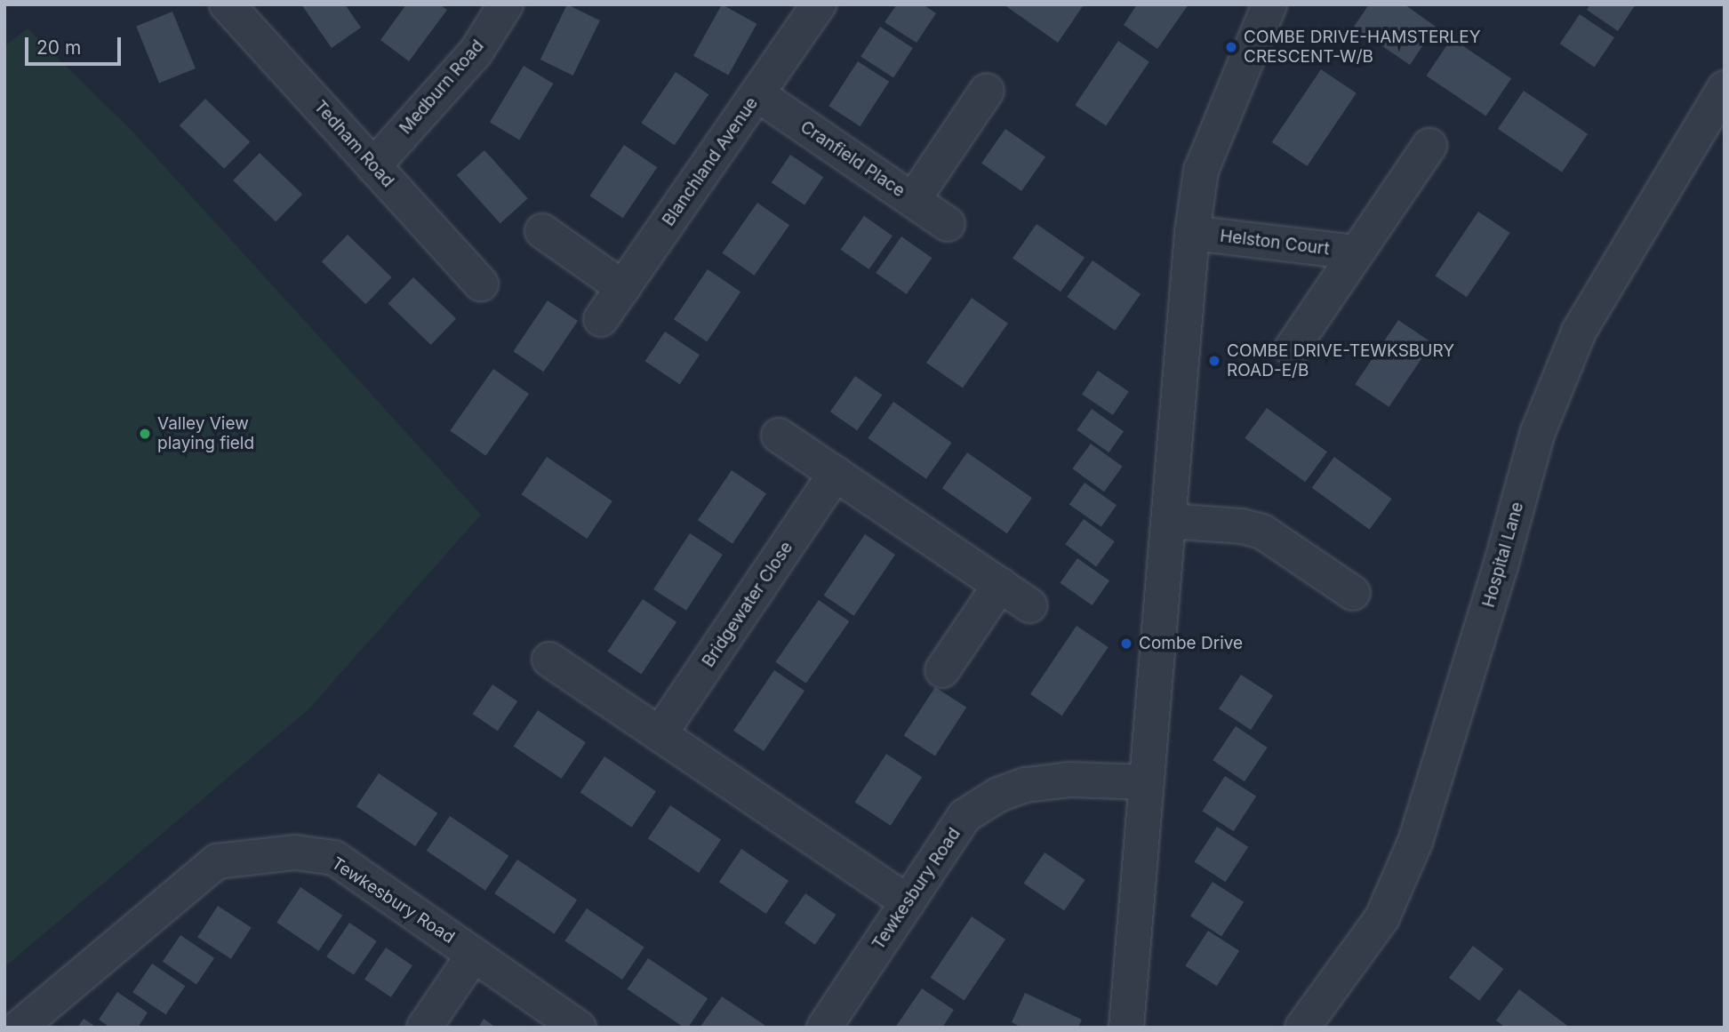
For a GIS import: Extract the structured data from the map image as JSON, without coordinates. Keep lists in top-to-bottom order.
{
  "streets": {
    "street": [
      "Medburn Road",
      "Tedham Road",
      "Cranfield Place",
      "Blanchland Avenue",
      "Helston Court",
      "Hospital Lane",
      "Bridgewater Close",
      "Tewkesbury Road"
    ]
  },
  "crossings": [
    ["Medburn Road", "Tedham Road"],
    ["Cranfield Place", "Blanchland Avenue"]
  ],
  "places": [
    "COMBE DRIVE-HAMSTERLEY CRESCENT-W/B",
    "COMBE DRIVE-TEWKSBURY ROAD-E/B",
    "Valley View playing field",
    "Combe Drive"
  ],
  "scale_bar": "20 m"
}
